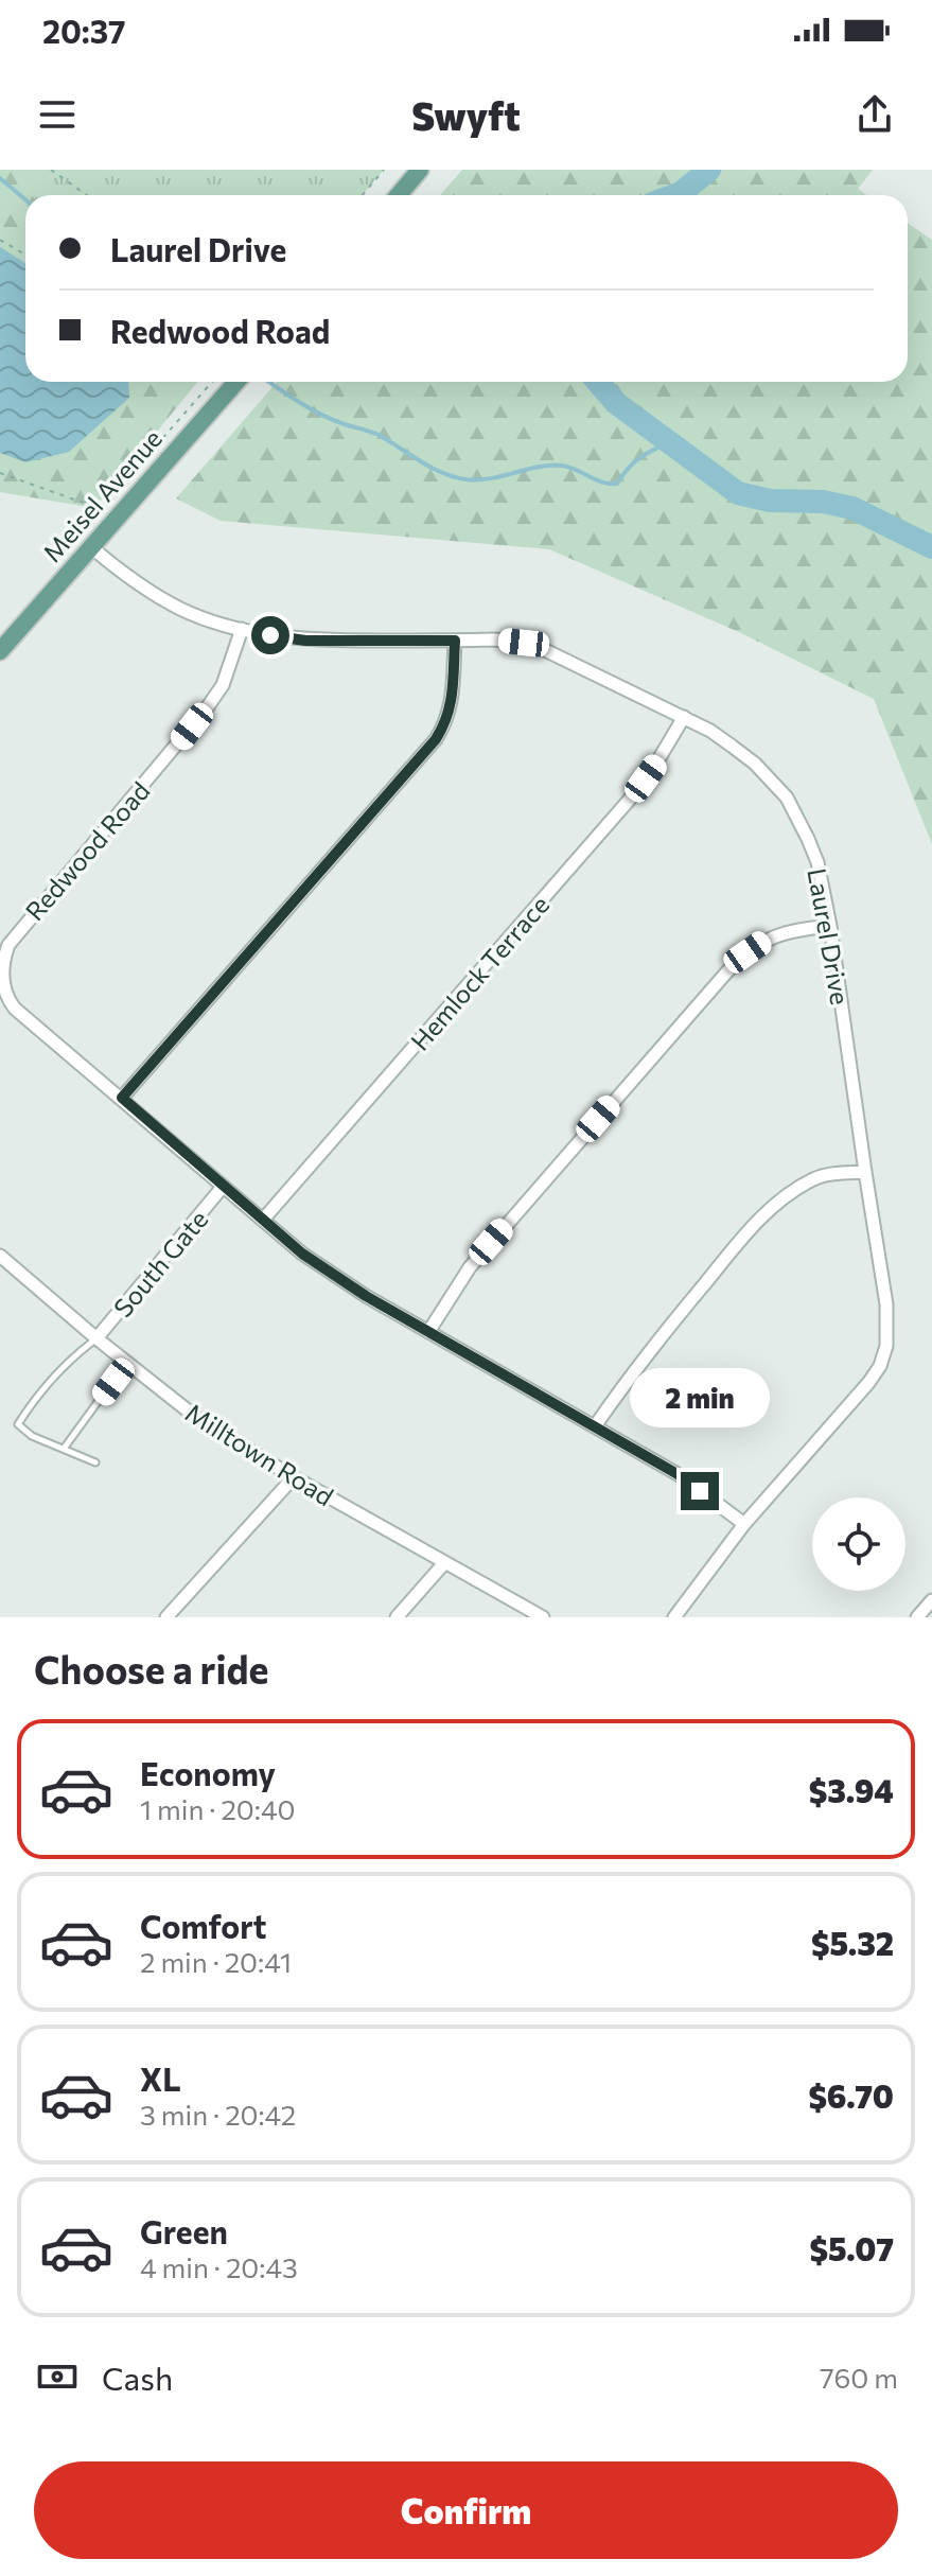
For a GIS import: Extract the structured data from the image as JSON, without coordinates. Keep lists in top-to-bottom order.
{
  "streets": {
    "main road": ["Meisel Avenue"],
    "street": [
      "Redwood Road",
      "Laurel Drive",
      "Hemlock Terrace",
      "South Gate",
      "Milltown Road"
    ]
  },
  "crossings": [
    ["Meisel Avenue", "Laurel Drive"],
    ["Redwood Road", "Laurel Drive"],
    ["Redwood Road", "Hemlock Terrace"],
    ["Redwood Road", "South Gate"],
    ["Laurel Drive", "Hemlock Terrace"],
    ["South Gate", "Milltown Road"]
  ],
  "page": {
    "status": "20:37",
    "header": "Swyft",
    "banner": ["Laurel Drive", "Redwood Road"],
    "bubble": "2 min",
    "heading": "Choose a ride",
    "list": [
      {
        "name": "Economy",
        "note": "1 min · 20:40",
        "value": "$3.94"
      },
      {
        "name": "Comfort",
        "note": "2 min · 20:41",
        "value": "$5.32"
      },
      {
        "name": "XL",
        "note": "3 min · 20:42",
        "value": "$6.70"
      },
      {
        "name": "Green",
        "note": "4 min · 20:43",
        "value": "$5.07"
      }
    ],
    "pay": ["Cash", "760 m"],
    "buttons": "Confirm"
  }
}
